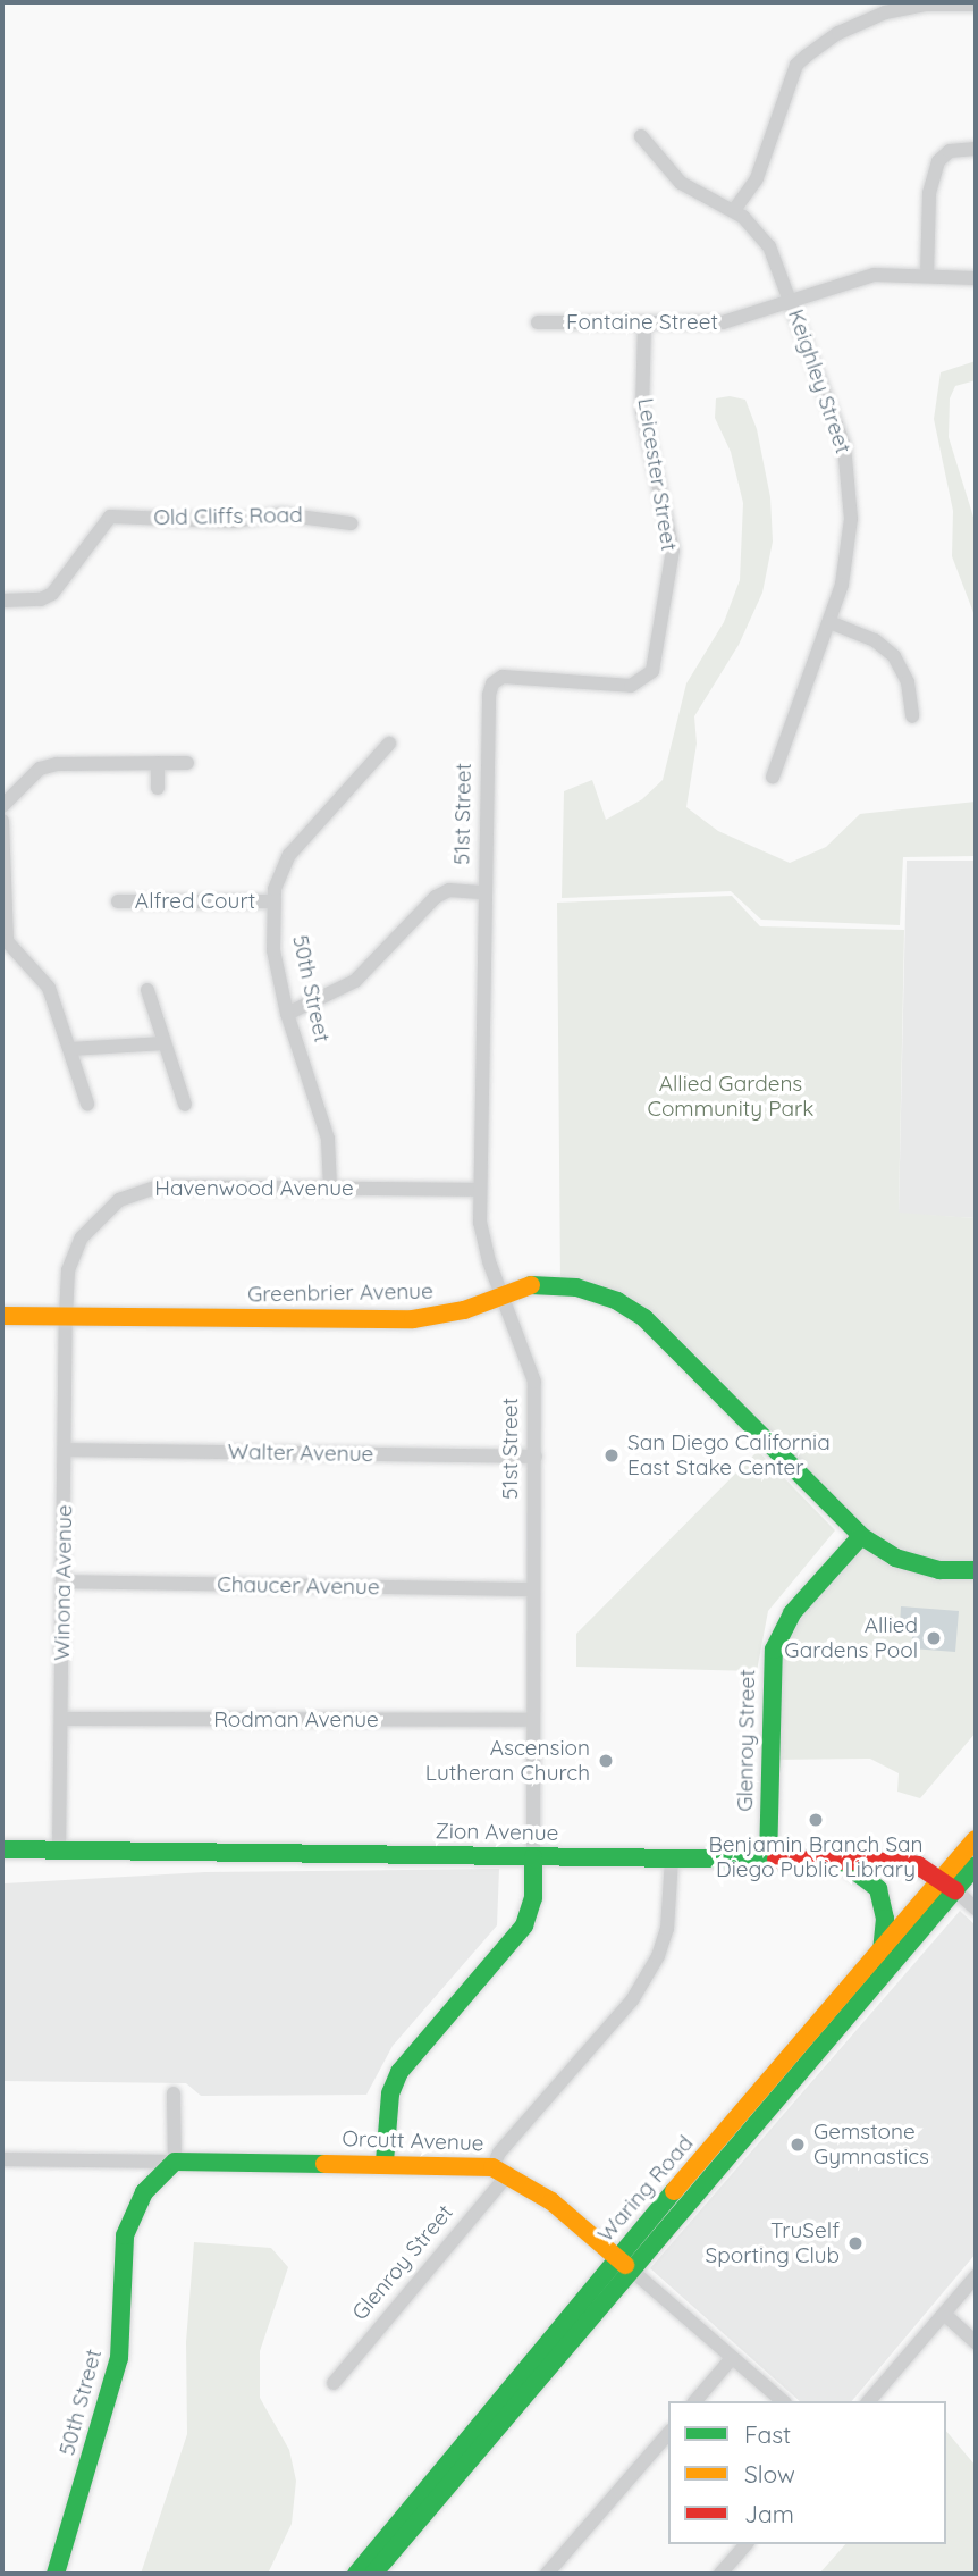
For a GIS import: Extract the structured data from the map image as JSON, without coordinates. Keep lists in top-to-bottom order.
{
  "streets": {
    "main road": [
      "51st Street",
      "50th Street",
      "Greenbrier Avenue",
      "Glenroy Street",
      "Zion Avenue",
      "Orcutt Avenue",
      "Waring Road"
    ],
    "street": [
      "Fontaine Street",
      "Keighley Street",
      "Leicester Street",
      "Old Cliffs Road",
      "Alfred Court",
      "Havenwood Avenue",
      "Walter Avenue",
      "Winona Avenue",
      "Chaucer Avenue",
      "Rodman Avenue"
    ]
  },
  "crossings": [
    ["Fontaine Street", "Keighley Street"],
    ["Fontaine Street", "Leicester Street"],
    ["Leicester Street", "51st Street"],
    ["51st Street", "Havenwood Avenue"],
    ["51st Street", "Greenbrier Avenue"],
    ["51st Street", "Walter Avenue"],
    ["51st Street", "Chaucer Avenue"],
    ["51st Street", "Rodman Avenue"],
    ["51st Street", "Zion Avenue"],
    ["51st Street", "Orcutt Avenue"],
    ["Alfred Court", "50th Street"],
    ["50th Street", "Havenwood Avenue"],
    ["50th Street", "Orcutt Avenue"],
    ["Havenwood Avenue", "Greenbrier Avenue"],
    ["Havenwood Avenue", "Winona Avenue"],
    ["Greenbrier Avenue", "Winona Avenue"],
    ["Greenbrier Avenue", "Glenroy Street"],
    ["Walter Avenue", "Winona Avenue"],
    ["Winona Avenue", "Chaucer Avenue"],
    ["Winona Avenue", "Rodman Avenue"],
    ["Winona Avenue", "Zion Avenue"],
    ["Glenroy Street", "Zion Avenue"],
    ["Glenroy Street", "Orcutt Avenue"],
    ["Zion Avenue", "Waring Road"],
    ["Orcutt Avenue", "Waring Road"]
  ],
  "parks": ["Allied Gardens Community Park"],
  "places": [
    "San Diego California East Stake Center",
    "Allied Gardens Pool",
    "Ascension Lutheran Church",
    "Benjamin Branch San Diego Public Library",
    "Gemstone Gymnastics",
    "TruSelf Sporting Club"
  ],
  "legend": ["Fast", "Slow", "Jam"]
}
